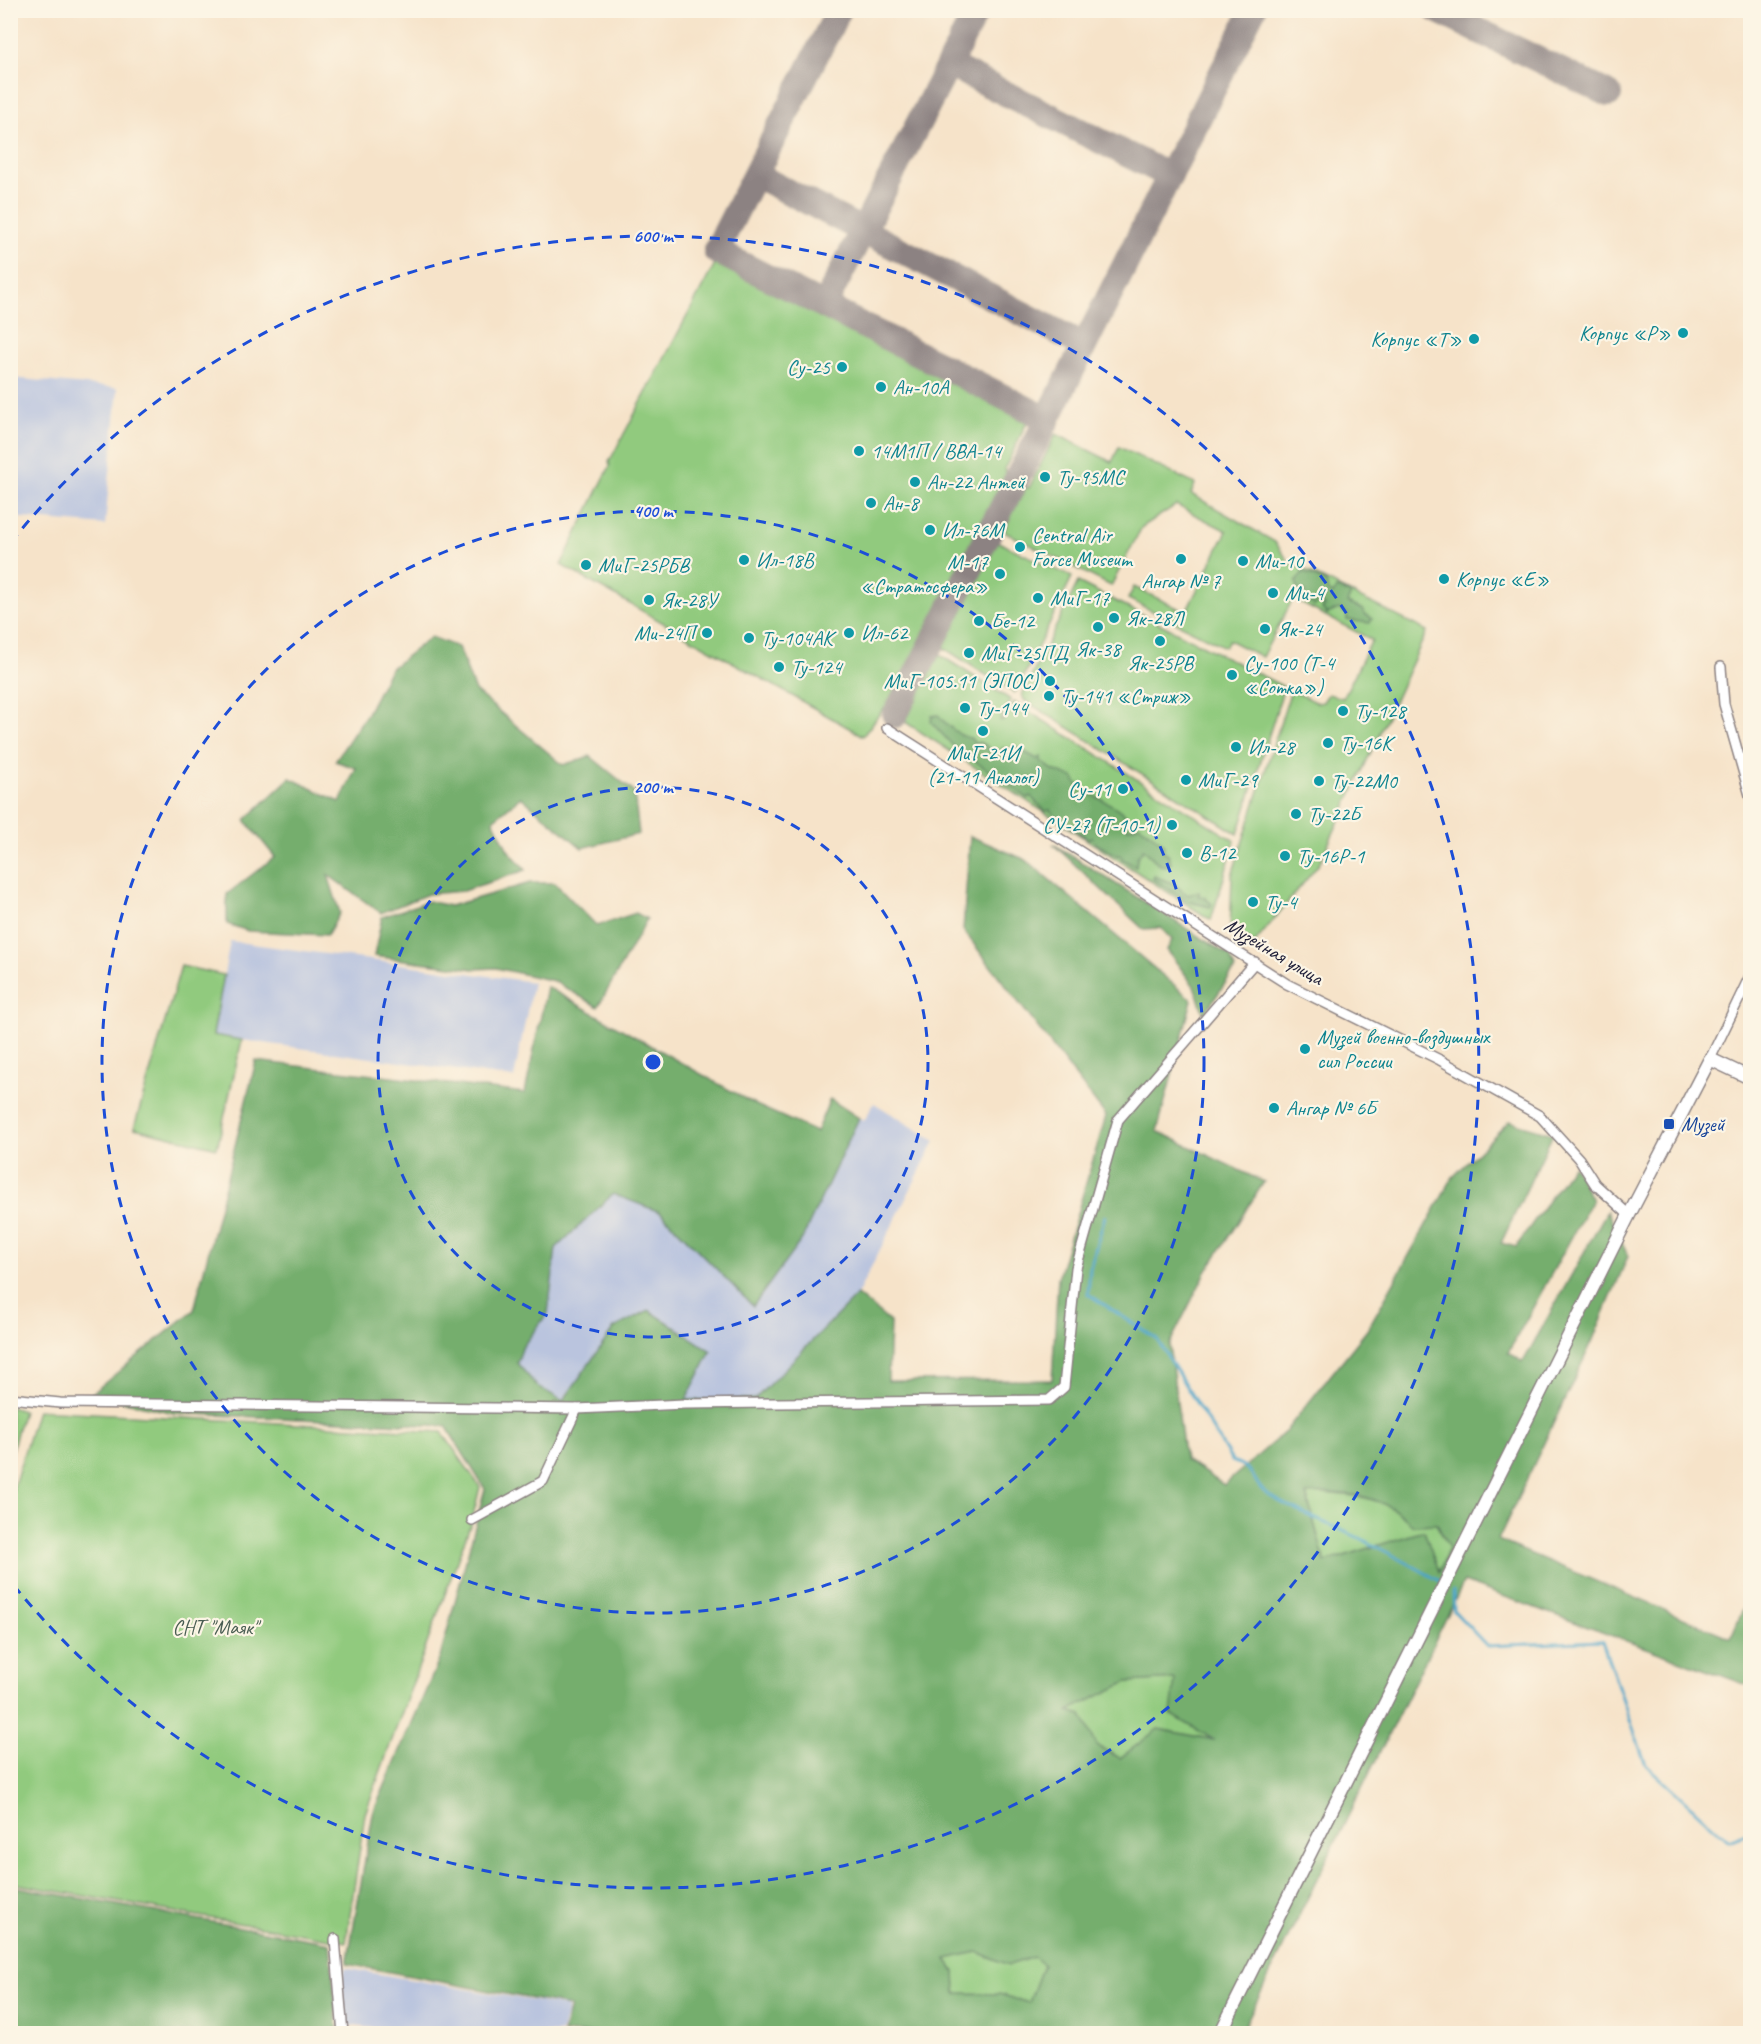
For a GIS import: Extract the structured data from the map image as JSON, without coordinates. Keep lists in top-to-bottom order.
{
  "streets": {
    "street": ["Музейная улица"]
  },
  "parks": ["СНТ \"Маяк\""],
  "places": {
    "other": [
      "Корпус «Р»",
      "Корпус «Т»",
      "Су-25",
      "Ан-10А",
      "14М1П / ВВА-14",
      "Ту-95МС",
      "Ан-22 Антей",
      "Ан-8",
      "Ил-76М",
      "Central Air Force Museum",
      "Ангар № 7",
      "Ил-18В",
      "Ми-10",
      "МиГ-25РБВ",
      "М-17 «Стратосфера»",
      "Корпус «Е»",
      "Ми-4",
      "МиГ-17",
      "Як-28У",
      "Як-28Л",
      "Бе-12",
      "Як-38",
      "Як-24",
      "Ми-24П",
      "Ил-62",
      "Ту-104АК",
      "Як-25РВ",
      "МиГ-25ПД",
      "Ту-124",
      "Су-100 (Т-4 «Сотка»)",
      "МиГ-105.11 (ЭПОС)",
      "Ту-141 «Стриж»",
      "Ту-144",
      "Ту-128",
      "МиГ-21И (21-11 Аналог)",
      "Ту-16К",
      "Ил-28",
      "МиГ-29",
      "Ту-22М0",
      "Су-11",
      "Ту-22Б",
      "СУ-27 (Т-10-1)",
      "В-12",
      "Ту-16Р-1",
      "Ту-4",
      "Музей военно-воздушных сил России",
      "Ангар № 6Б"
    ],
    "transit": ["Музей"]
  },
  "rings": ["600 m", "400 m", "200 m"]
}
